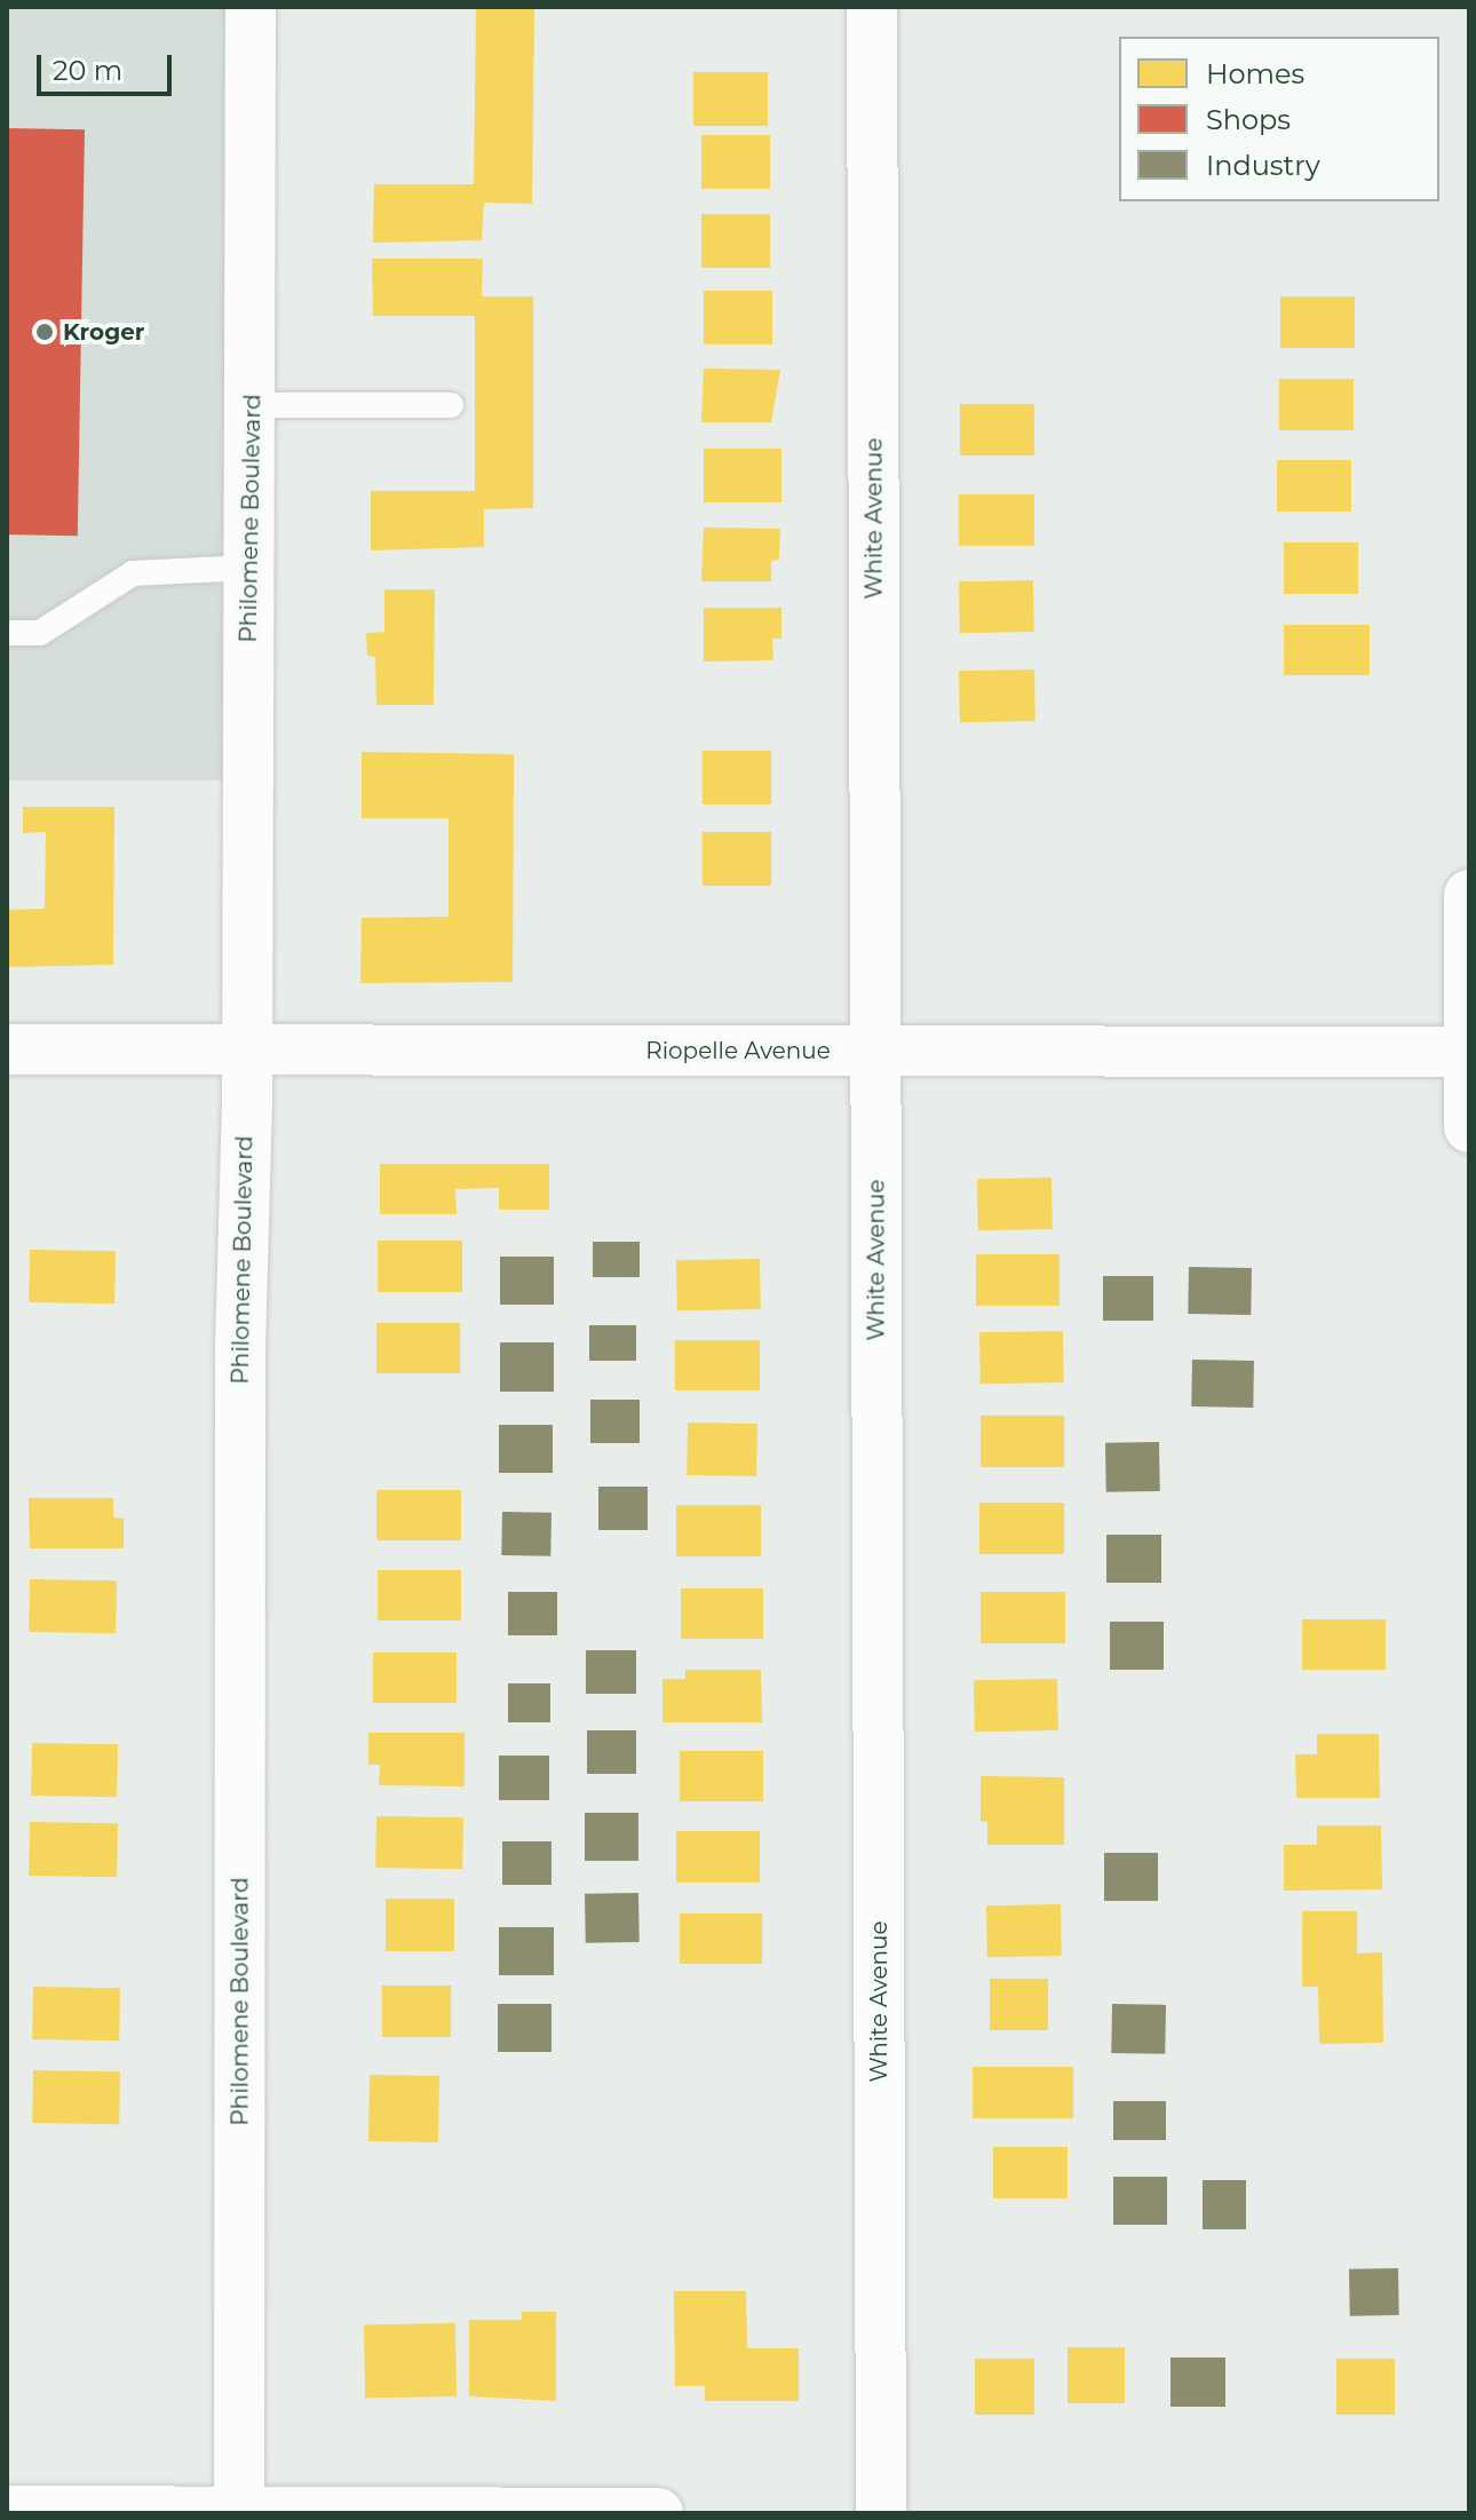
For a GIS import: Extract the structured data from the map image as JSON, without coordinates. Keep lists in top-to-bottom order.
{
  "streets": {
    "street": ["Philomene Boulevard", "White Avenue", "Riopelle Avenue"]
  },
  "crossings": [
    ["Philomene Boulevard", "Riopelle Avenue"],
    ["White Avenue", "Riopelle Avenue"]
  ],
  "places": ["Kroger"],
  "legend": ["Homes", "Shops", "Industry"],
  "scale_bar": "20 m"
}
